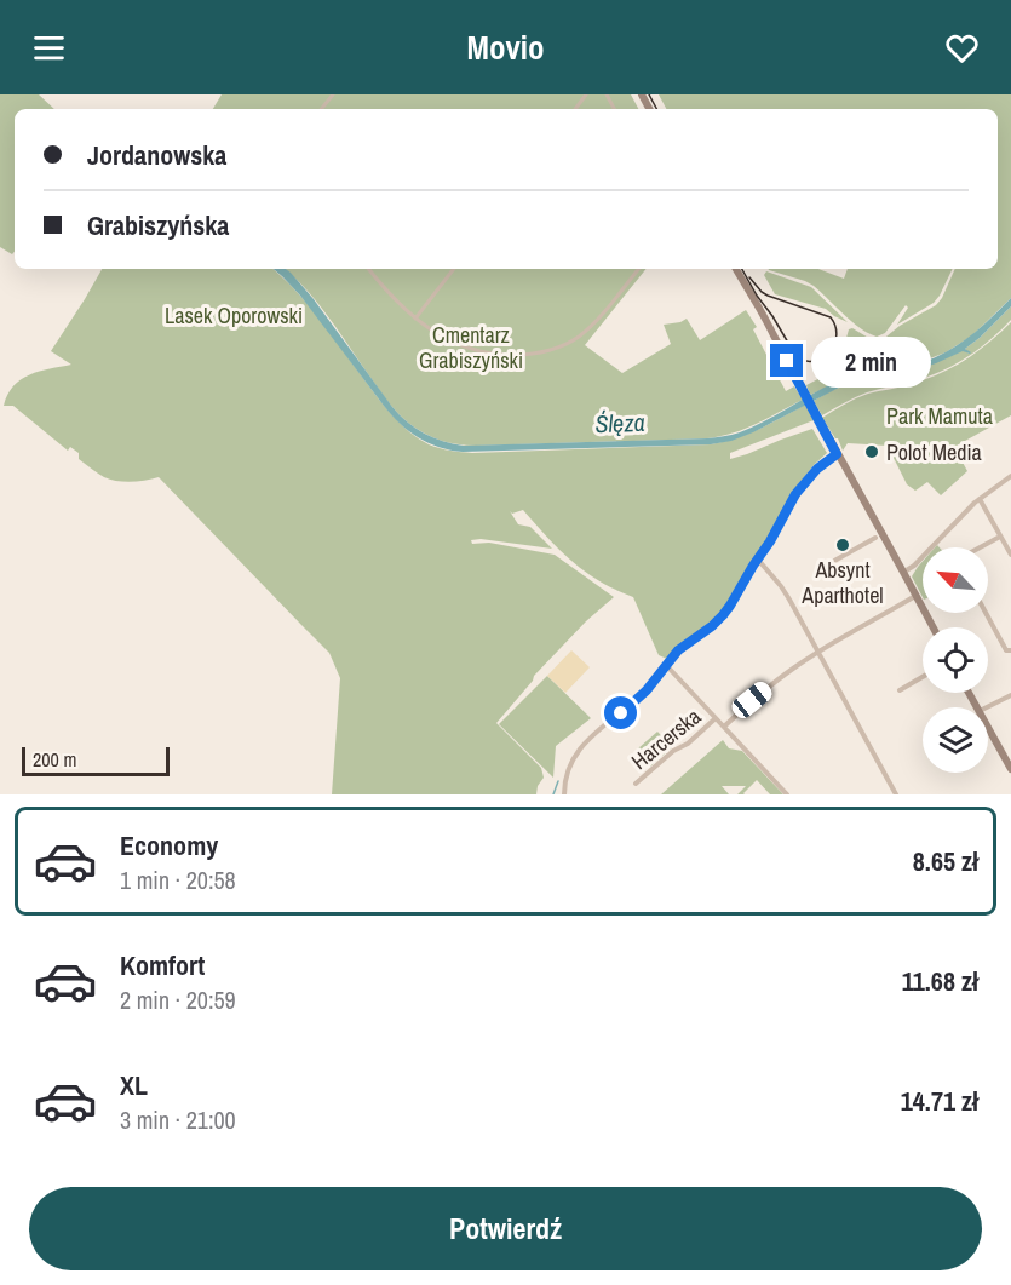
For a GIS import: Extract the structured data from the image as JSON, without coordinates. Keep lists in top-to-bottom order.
{
  "streets": {
    "street": ["Harcerska"]
  },
  "water": ["Ślęza"],
  "parks": ["Lasek Oporowski", "Cmentarz Grabiszyński", "Park Mamuta"],
  "places": ["Polot Media", "Absynt Aparthotel"],
  "scale_bar": "200 m",
  "north": "top left",
  "page": {
    "header": "Movio",
    "banner": ["Jordanowska", "Grabiszyńska"],
    "bubble": "2 min",
    "scale": "200 m",
    "list": [
      {
        "name": "Economy",
        "note": "1 min · 20:58",
        "value": "8.65 zł"
      },
      {
        "name": "Komfort",
        "note": "2 min · 20:59",
        "value": "11.68 zł"
      },
      {
        "name": "XL",
        "note": "3 min · 21:00",
        "value": "14.71 zł"
      }
    ],
    "buttons": "Potwierdź"
  }
}
